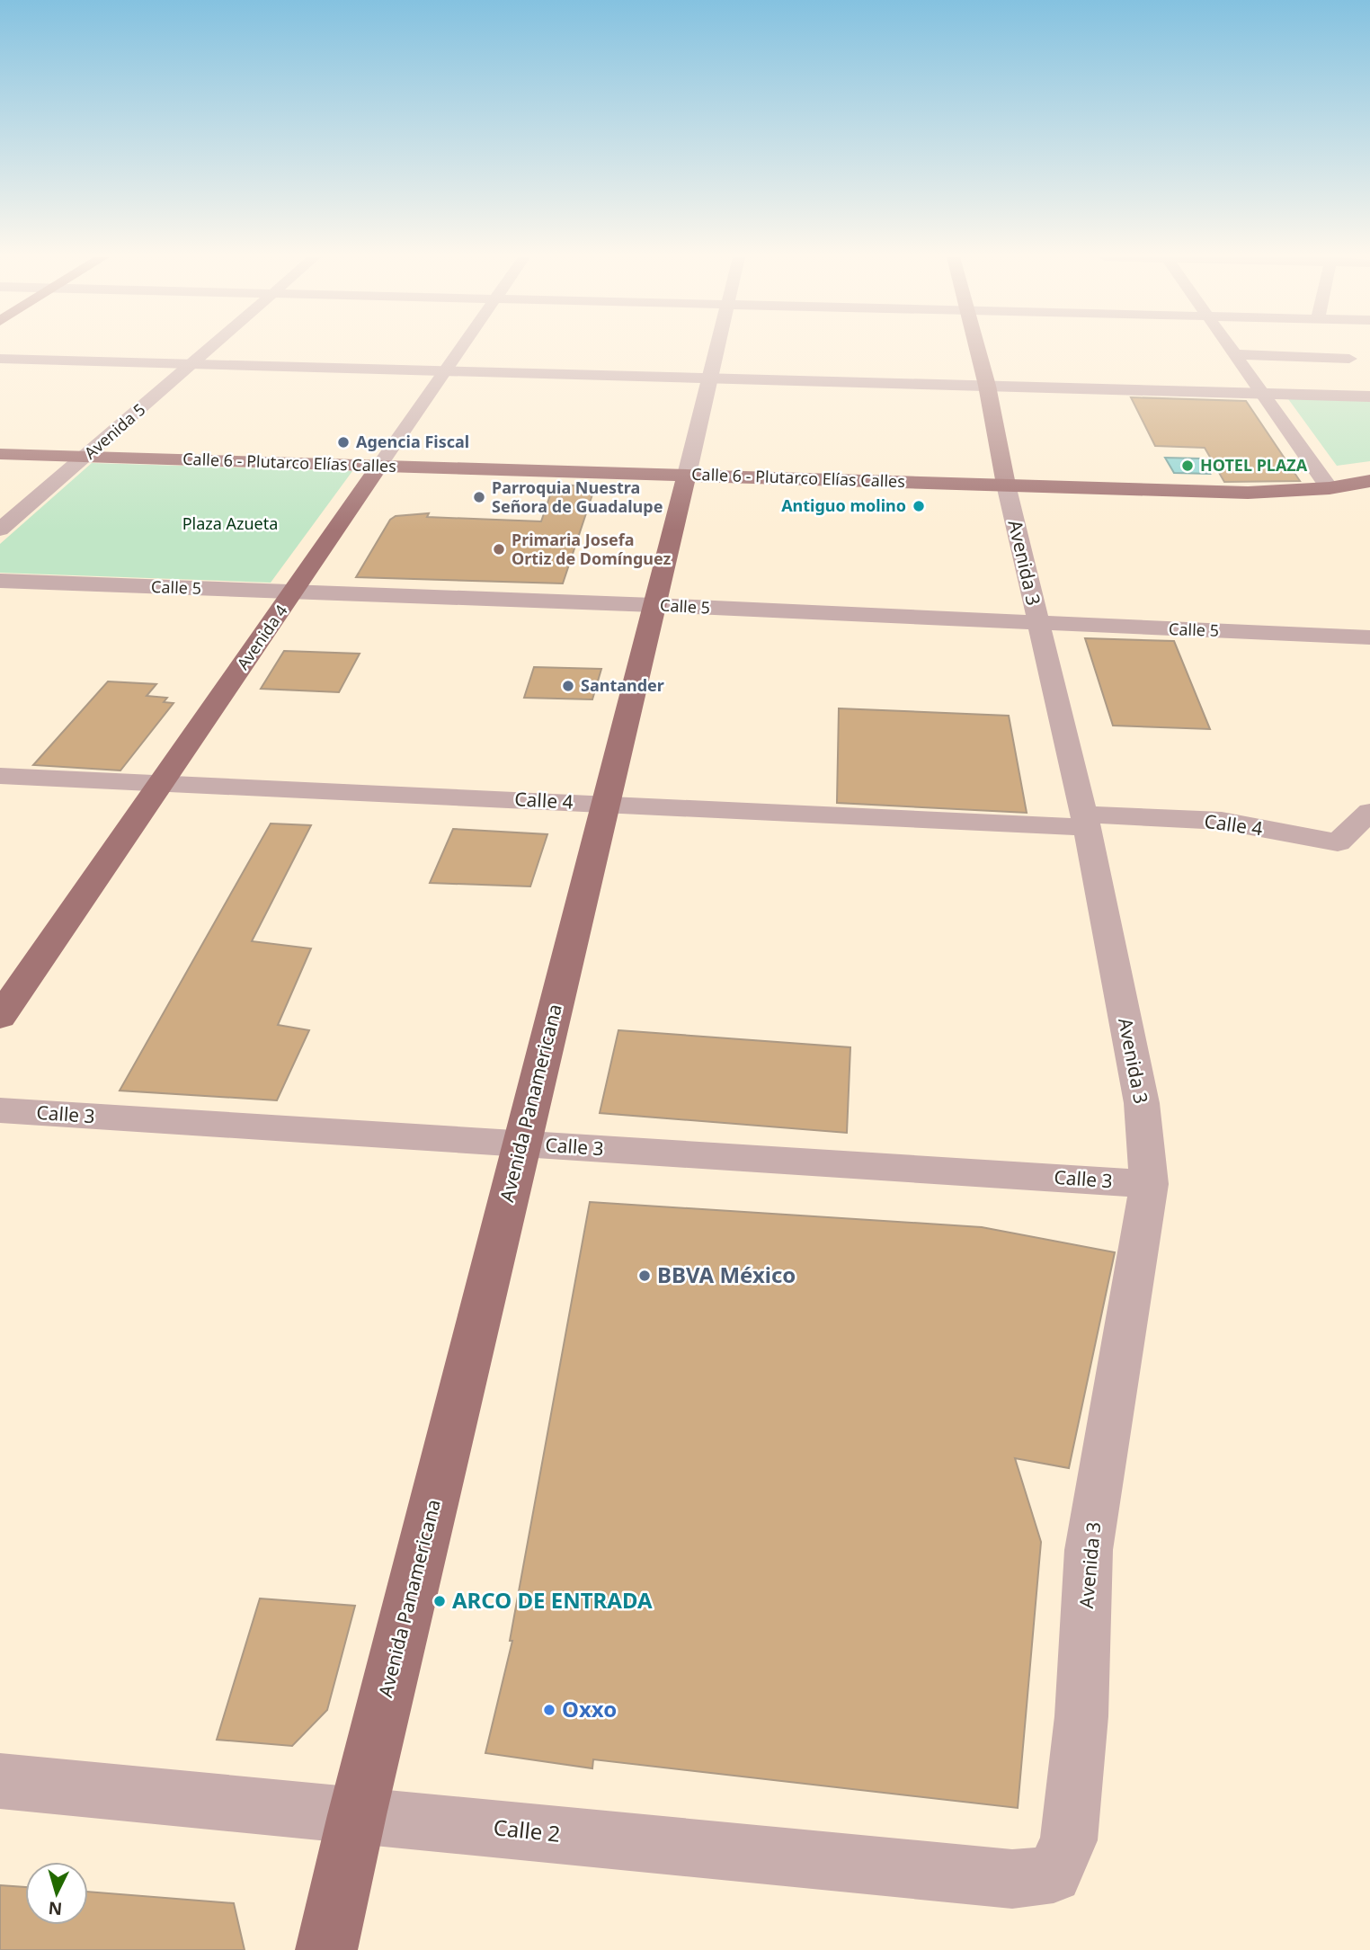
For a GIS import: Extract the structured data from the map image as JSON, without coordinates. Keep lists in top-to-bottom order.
{
  "streets": {
    "main road": [
      "Calle 6 - Plutarco Elías Calles",
      "Avenida 3",
      "Avenida 4",
      "Avenida Panamericana"
    ],
    "street": [
      "Avenida 5",
      "Calle 5",
      "Calle 4",
      "Calle 3",
      "Calle 2"
    ]
  },
  "crossings": [
    ["Avenida 5", "Calle 6 - Plutarco Elías Calles"],
    ["Calle 6 - Plutarco Elías Calles", "Avenida 3"],
    ["Calle 6 - Plutarco Elías Calles", "Avenida 4"],
    ["Calle 6 - Plutarco Elías Calles", "Avenida Panamericana"],
    ["Avenida 3", "Calle 5"],
    ["Avenida 3", "Calle 4"],
    ["Avenida 3", "Calle 3"],
    ["Avenida 3", "Calle 2"],
    ["Calle 5", "Avenida 4"],
    ["Calle 5", "Avenida Panamericana"],
    ["Avenida 4", "Calle 4"],
    ["Calle 4", "Avenida Panamericana"],
    ["Avenida Panamericana", "Calle 3"],
    ["Avenida Panamericana", "Calle 2"]
  ],
  "parks": ["Plaza Azueta"],
  "places": [
    "Agencia Fiscal",
    "HOTEL PLAZA",
    "Parroquia Nuestra Señora de Guadalupe",
    "Antiguo molino",
    "Primaria Josefa Ortiz de Domínguez",
    "Santander",
    "BBVA México",
    "ARCO DE ENTRADA",
    "Oxxo"
  ],
  "north": "bottom"
}
